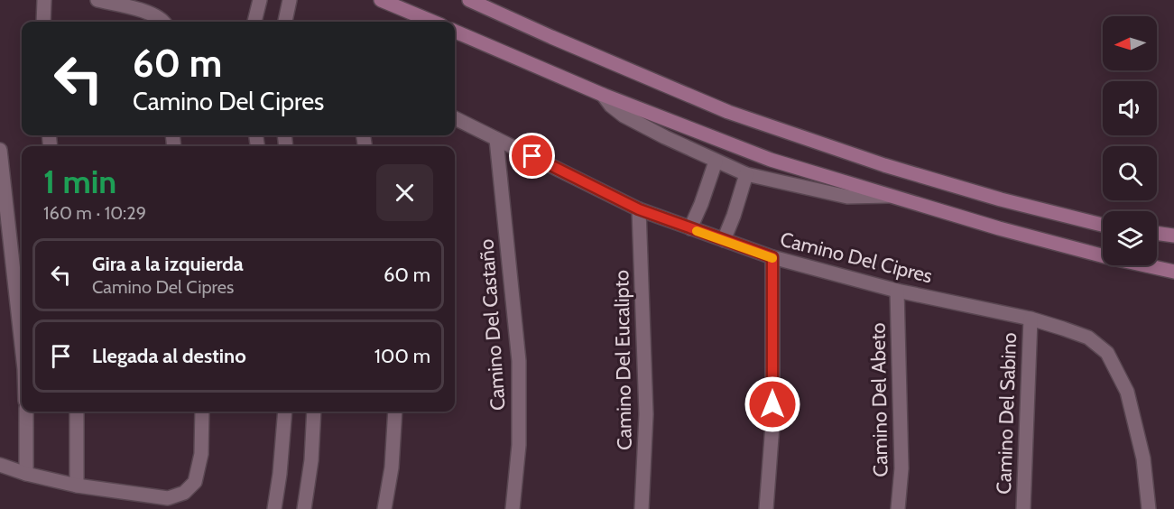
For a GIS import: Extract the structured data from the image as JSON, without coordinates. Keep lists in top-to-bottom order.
{
  "streets": {
    "street": [
      "Camino Del Cipres",
      "Camino Del Castaño",
      "Camino Del Eucalipto",
      "Camino Del Abeto",
      "Camino Del Sabino"
    ]
  },
  "crossings": [
    ["Camino Del Cipres", "Camino Del Castaño"],
    ["Camino Del Cipres", "Camino Del Eucalipto"],
    ["Camino Del Cipres", "Camino Del Abeto"],
    ["Camino Del Cipres", "Camino Del Sabino"]
  ],
  "north": "left",
  "page": {
    "turn": ["60 m", "Camino Del Cipres"],
    "heading": ["1 min", "160 m · 10:29"],
    "list": [
      {
        "name": "Gira a la izquierda",
        "note": "Camino Del Cipres",
        "value": "60 m"
      },
      {
        "name": "Llegada al destino",
        "value": "100 m"
      }
    ]
  }
}
